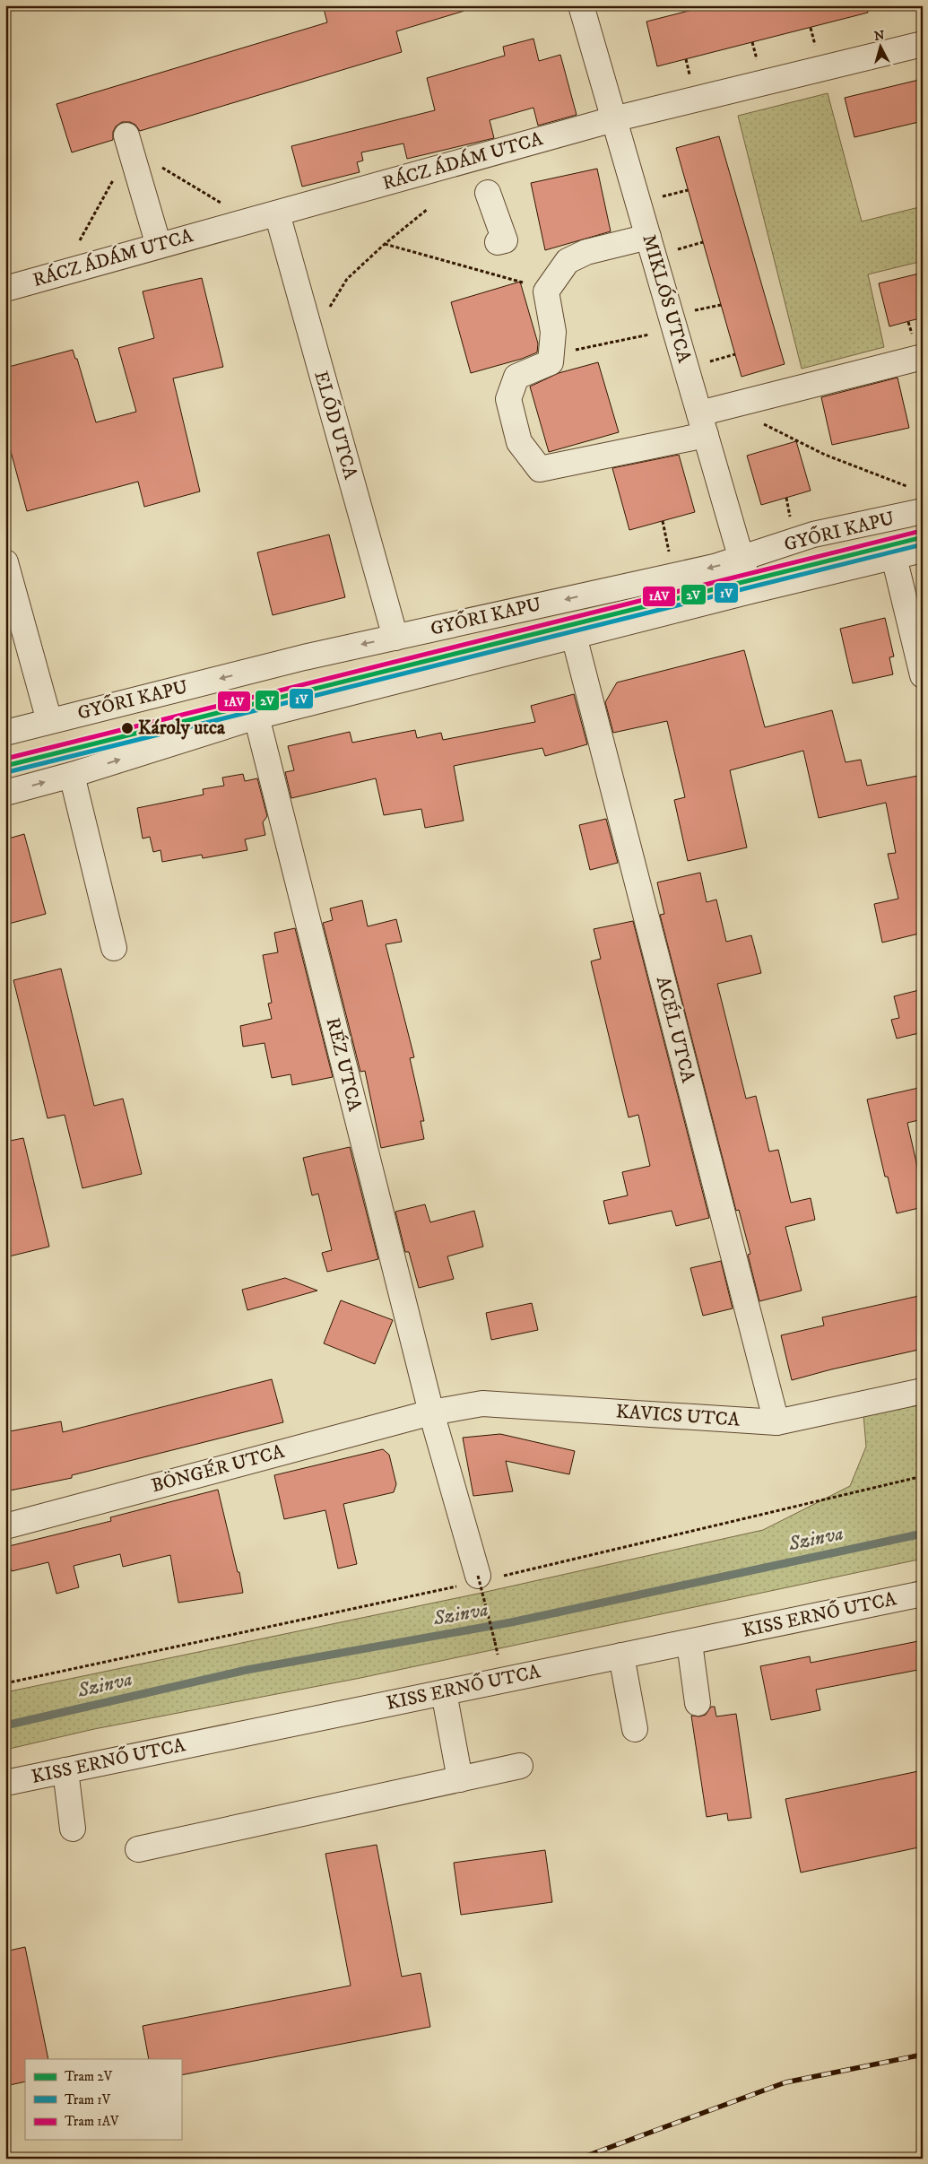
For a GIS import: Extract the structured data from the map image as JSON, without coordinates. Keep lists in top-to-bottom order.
{
  "streets": {
    "street": [
      "RÁCZ ÁDÁM UTCA",
      "MIKLÓS UTCA",
      "ELŐD UTCA",
      "GYŐRI KAPU",
      "ACÉL UTCA",
      "RÉZ UTCA",
      "KAVICS UTCA",
      "BÖNGÉR UTCA",
      "KISS ERNŐ UTCA"
    ]
  },
  "crossings": [
    ["RÁCZ ÁDÁM UTCA", "MIKLÓS UTCA"],
    ["RÁCZ ÁDÁM UTCA", "ELŐD UTCA"],
    ["MIKLÓS UTCA", "GYŐRI KAPU"],
    ["ELŐD UTCA", "GYŐRI KAPU"],
    ["GYŐRI KAPU", "ACÉL UTCA"],
    ["GYŐRI KAPU", "RÉZ UTCA"],
    ["ACÉL UTCA", "KAVICS UTCA"],
    ["RÉZ UTCA", "KAVICS UTCA"],
    ["RÉZ UTCA", "BÖNGÉR UTCA"],
    ["KAVICS UTCA", "BÖNGÉR UTCA"]
  ],
  "water": ["Szinva"],
  "places": ["Károly utca"],
  "lines": ["tram line 1AV", "tram line 2V", "tram line 1V"],
  "legend": ["Tram 2V", "Tram 1V", "Tram 1AV"],
  "north": "top"
}
